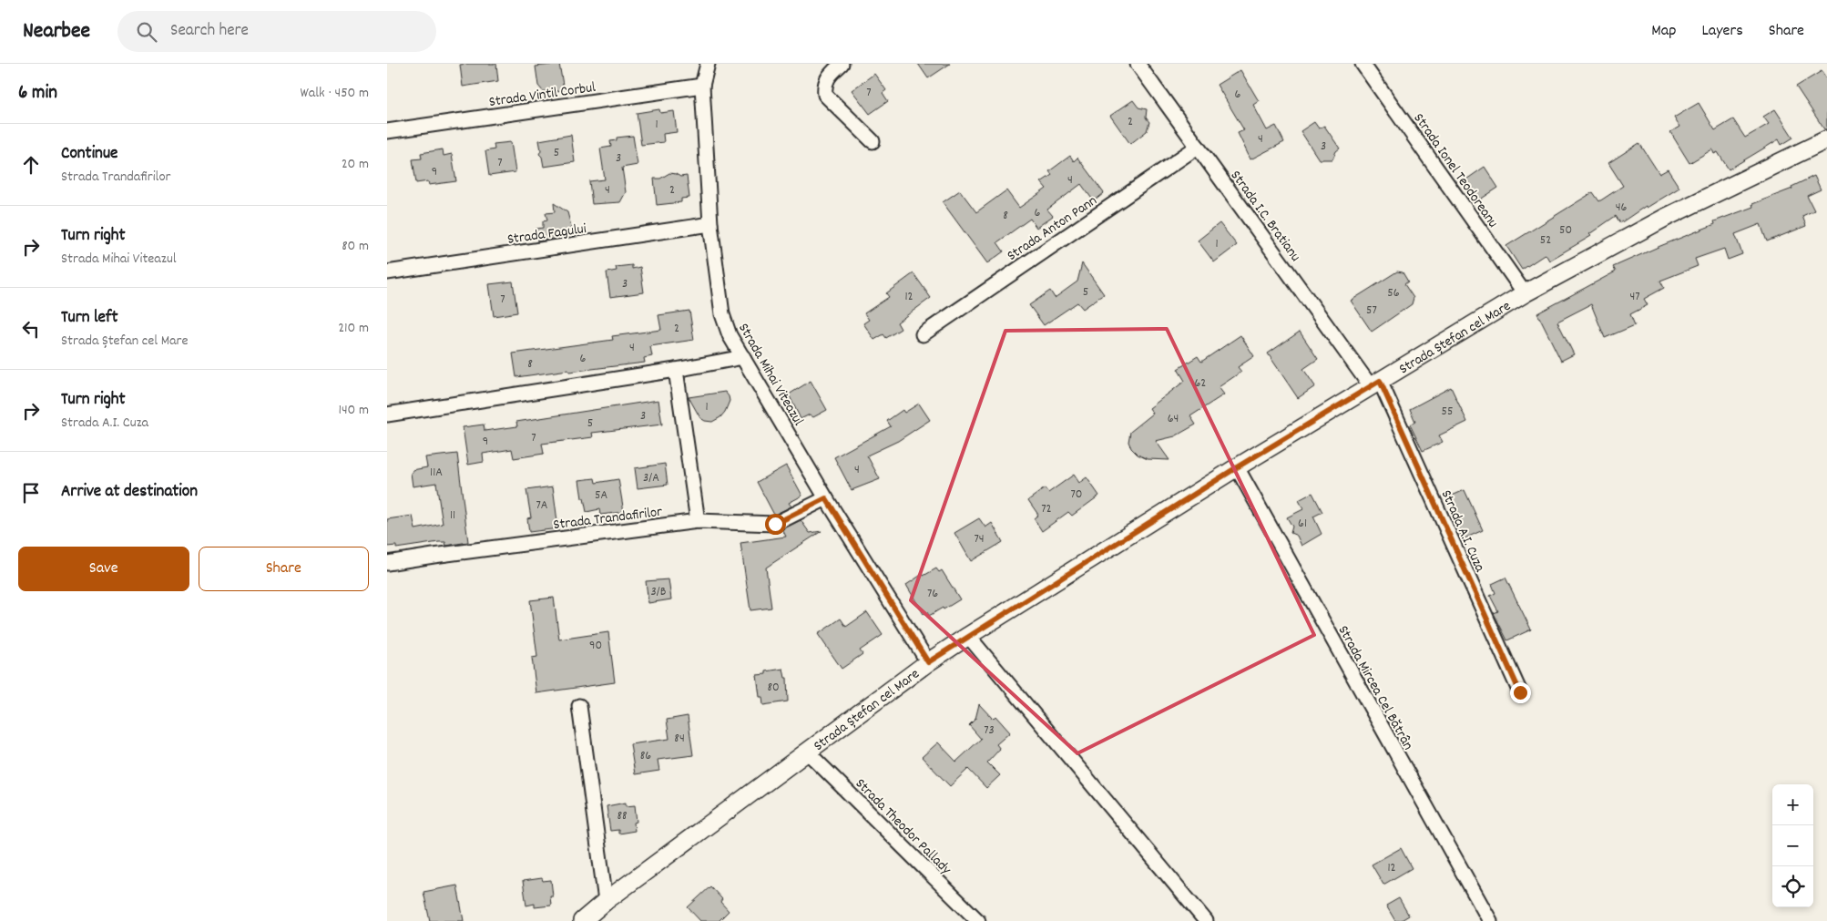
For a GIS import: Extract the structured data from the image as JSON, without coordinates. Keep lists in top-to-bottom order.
{
  "streets": {
    "street": [
      "Strada Vintil Corbul",
      "Strada Ionel Teodoreanu",
      "Strada I.C. Bratianu",
      "Strada Anton Pann",
      "Strada Fagului",
      "Strada Ștefan cel Mare",
      "Strada Mihai Viteazul",
      "Strada Trandafirilor",
      "Strada A.I. Cuza",
      "Strada Mircea Cel Bătrân",
      "Strada Theodor Pallady"
    ]
  },
  "crossings": [
    ["Strada Vintil Corbul", "Strada Mihai Viteazul"],
    ["Strada Ionel Teodoreanu", "Strada Ștefan cel Mare"],
    ["Strada I.C. Bratianu", "Strada Anton Pann"],
    ["Strada I.C. Bratianu", "Strada Ștefan cel Mare"],
    ["Strada I.C. Bratianu", "Strada A.I. Cuza"],
    ["Strada Fagului", "Strada Mihai Viteazul"],
    ["Strada Ștefan cel Mare", "Strada Mihai Viteazul"],
    ["Strada Ștefan cel Mare", "Strada A.I. Cuza"],
    ["Strada Ștefan cel Mare", "Strada Mircea Cel Bătrân"],
    ["Strada Ștefan cel Mare", "Strada Theodor Pallady"],
    ["Strada Mihai Viteazul", "Strada Trandafirilor"]
  ],
  "house_numbers": [
    "7",
    "6",
    "2",
    "1",
    "4",
    "3",
    "5",
    "3",
    "7",
    "9",
    "4",
    "4",
    "2",
    "46",
    "6",
    "8",
    "50",
    "52",
    "1",
    "3",
    "5",
    "56",
    "12",
    "47",
    "7",
    "57",
    "2",
    "4",
    "6",
    "8",
    "62",
    "1",
    "55",
    "3",
    "64",
    "5",
    "7",
    "9",
    "4",
    "11A",
    "3/A",
    "70",
    "5A",
    "7A",
    "72",
    "11",
    "61",
    "74",
    "3/B",
    "76",
    "90",
    "80",
    "73",
    "84",
    "86",
    "88",
    "12"
  ],
  "page": {
    "header": "Nearbee",
    "search": "Search here",
    "nav": ["Map", "Layers", "Share"],
    "heading": ["6 min", "Walk · 450 m"],
    "list": [
      ["Continue", "Strada Trandafirilor", "20 m"],
      ["Turn right", "Strada Mihai Viteazul", "80 m"],
      ["Turn left", "Strada Ștefan cel Mare", "210 m"],
      ["Turn right", "Strada A.I. Cuza", "140 m"],
      "Arrive at destination"
    ],
    "buttons": ["Save", "Share"],
    "map_buttons": ["+", "−"]
  }
}
